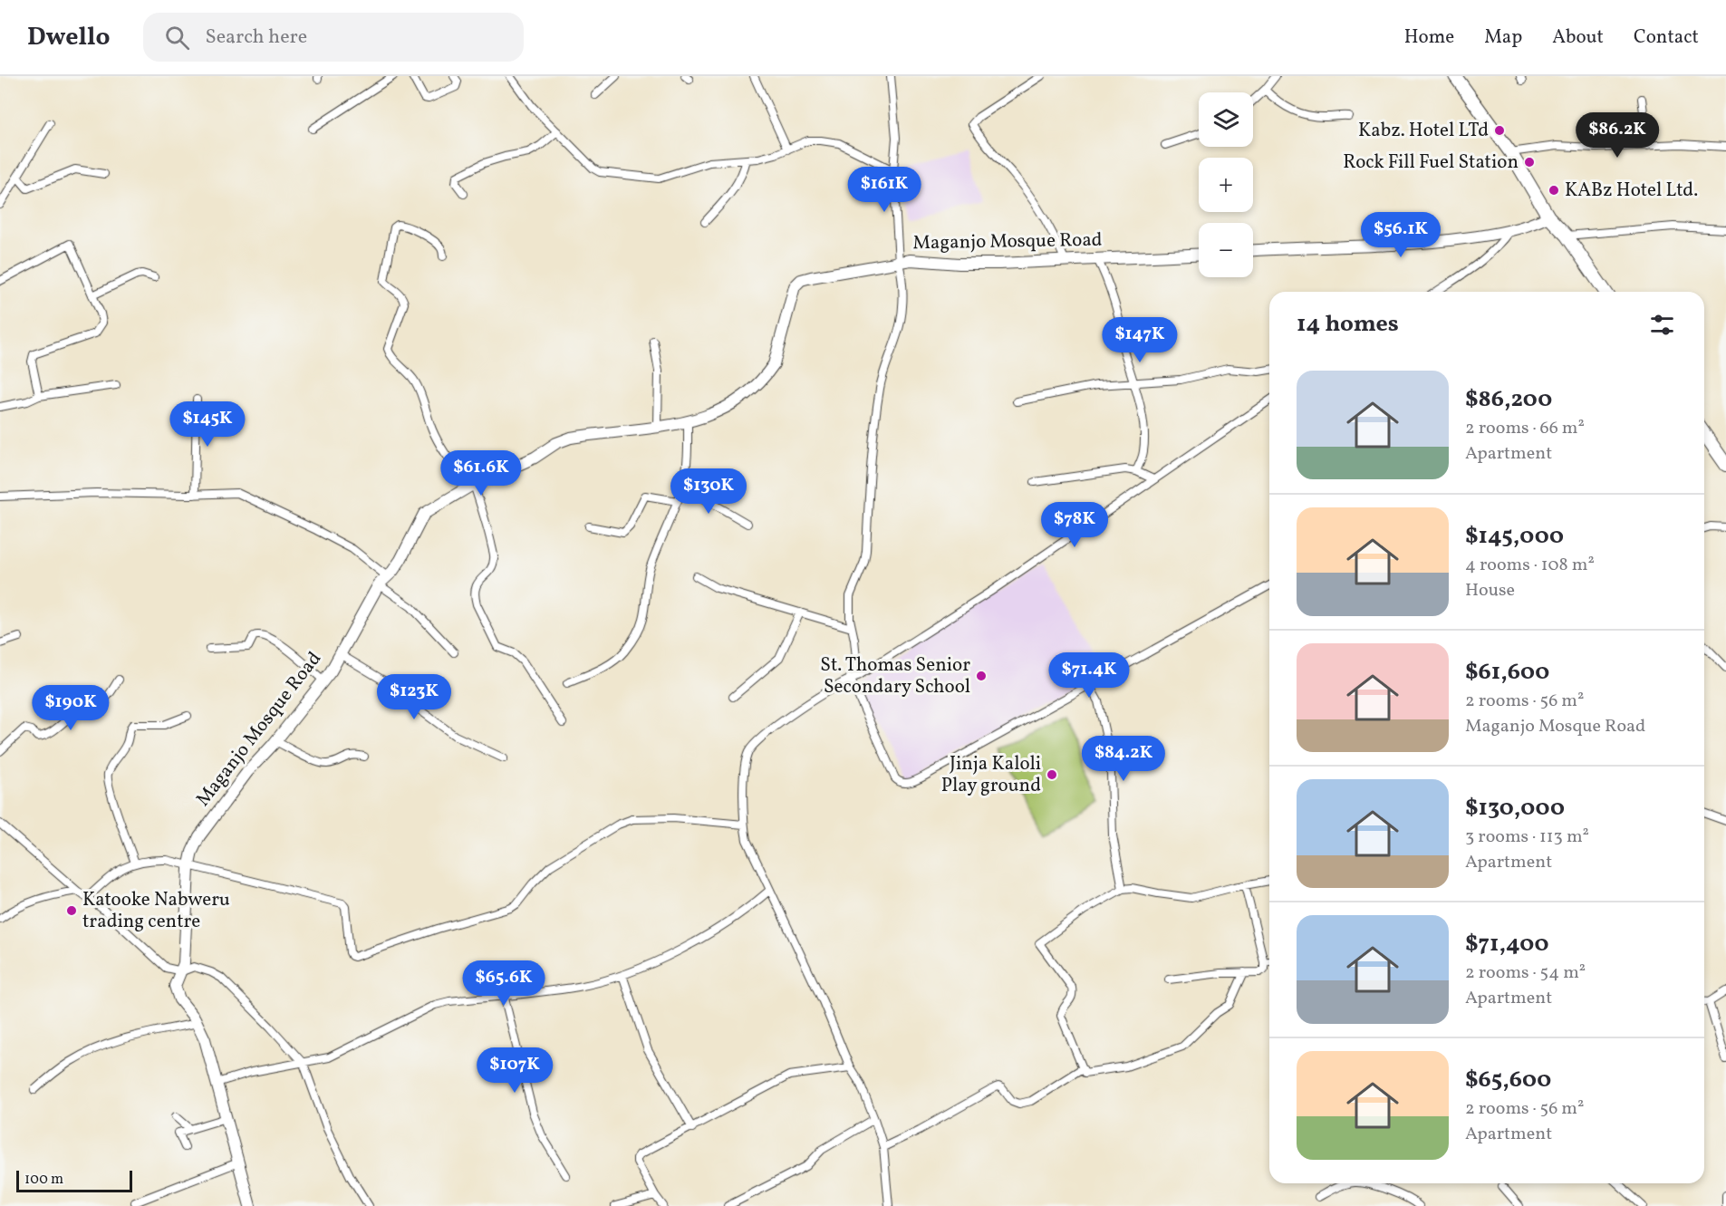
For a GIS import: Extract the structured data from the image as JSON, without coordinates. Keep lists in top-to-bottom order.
{
  "streets": {
    "street": ["Maganjo Mosque Road"]
  },
  "places": [
    "Kabz. Hotel LTd",
    "Rock Fill Fuel Station",
    "KABz Hotel Ltd.",
    "St. Thomas Senior Secondary School",
    "Jinja Kaloli Play ground",
    "Katooke Nabweru trading centre"
  ],
  "scale_bar": "100 m",
  "page": {
    "header": "Dwello",
    "search": "Search here",
    "nav": [
      "Home",
      "Map",
      "About",
      "Contact"
    ],
    "map_buttons": ["+", "−"],
    "price": [
      "$86.2K",
      "$161K",
      "$56.1K",
      "$147K",
      "$145K",
      "$61.6K",
      "$130K",
      "$78K",
      "$71.4K",
      "$123K",
      "$190K",
      "$84.2K",
      "$65.6K",
      "$107K"
    ],
    "heading": "14 homes",
    "list": [
      {
        "name": "$86,200",
        "note": "2 rooms · 66 m² · Apartment"
      },
      {
        "name": "$145,000",
        "note": "4 rooms · 108 m² · House"
      },
      {
        "name": "$61,600",
        "note": "2 rooms · 56 m² · Maganjo Mosque Road"
      },
      {
        "name": "$130,000",
        "note": "3 rooms · 113 m² · Apartment"
      },
      {
        "name": "$71,400",
        "note": "2 rooms · 54 m² · Apartment"
      },
      {
        "name": "$65,600",
        "note": "2 rooms · 56 m² · Apartment"
      }
    ],
    "scale": "100 m"
  }
}
